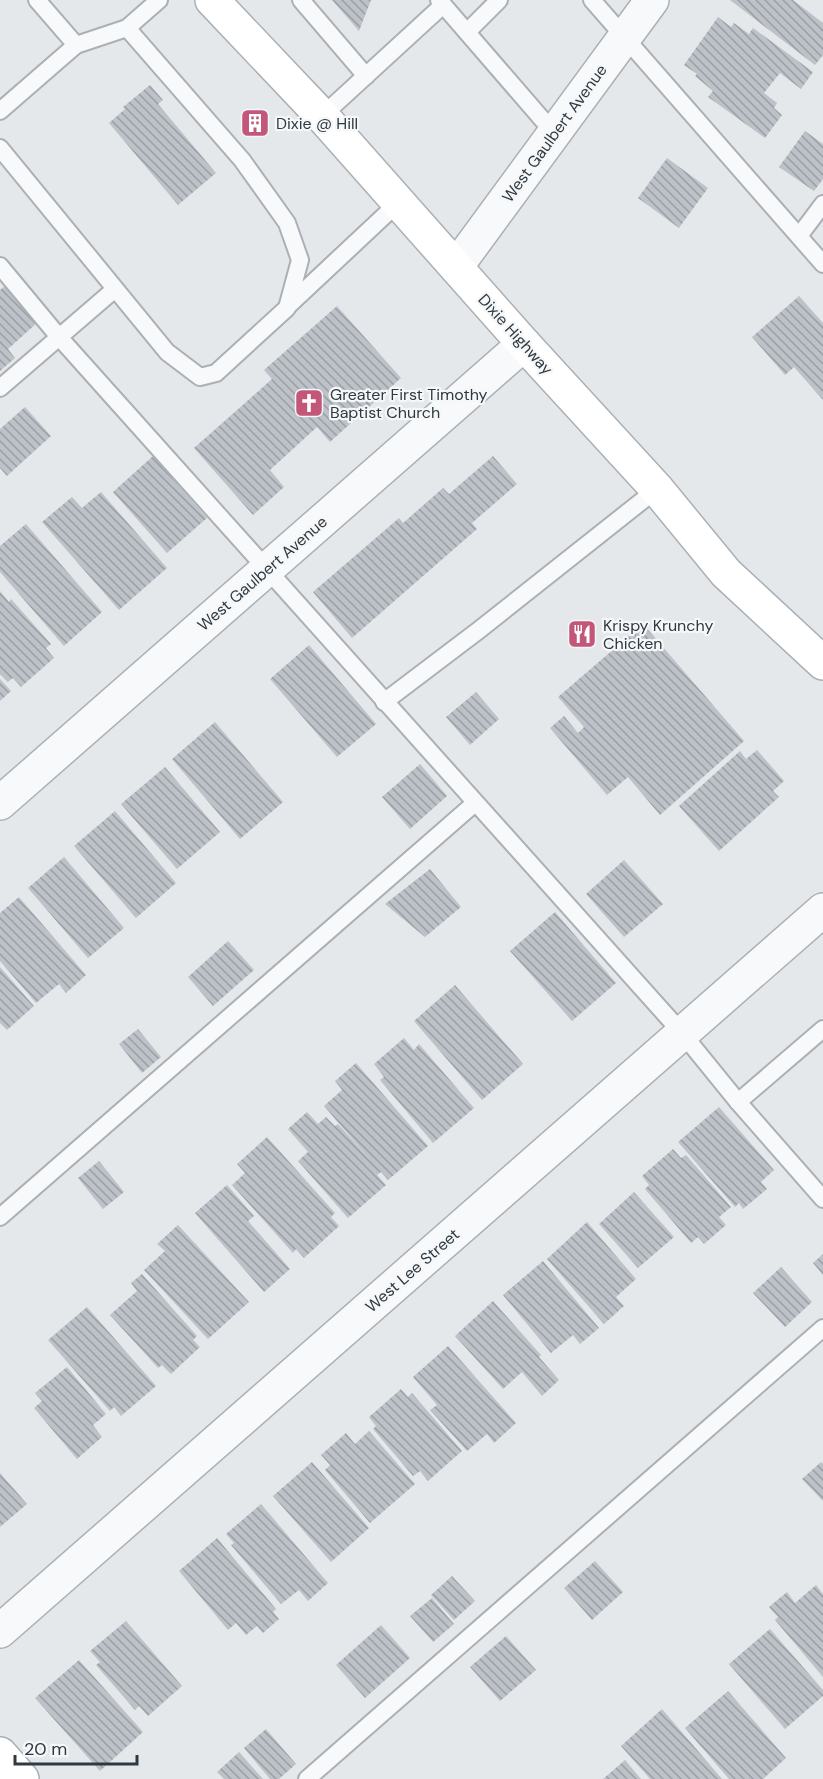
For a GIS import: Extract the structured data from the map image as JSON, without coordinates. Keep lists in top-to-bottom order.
{
  "streets": {
    "street": ["West Gaulbert Avenue", "Dixie Highway", "West Lee Street"]
  },
  "crossings": [
    ["West Gaulbert Avenue", "Dixie Highway"]
  ],
  "places": {
    "building": ["Dixie @ Hill"],
    "church": ["Greater First Timothy Baptist Church"],
    "restaurant": ["Krispy Krunchy Chicken"]
  },
  "scale_bar": "20 m"
}
